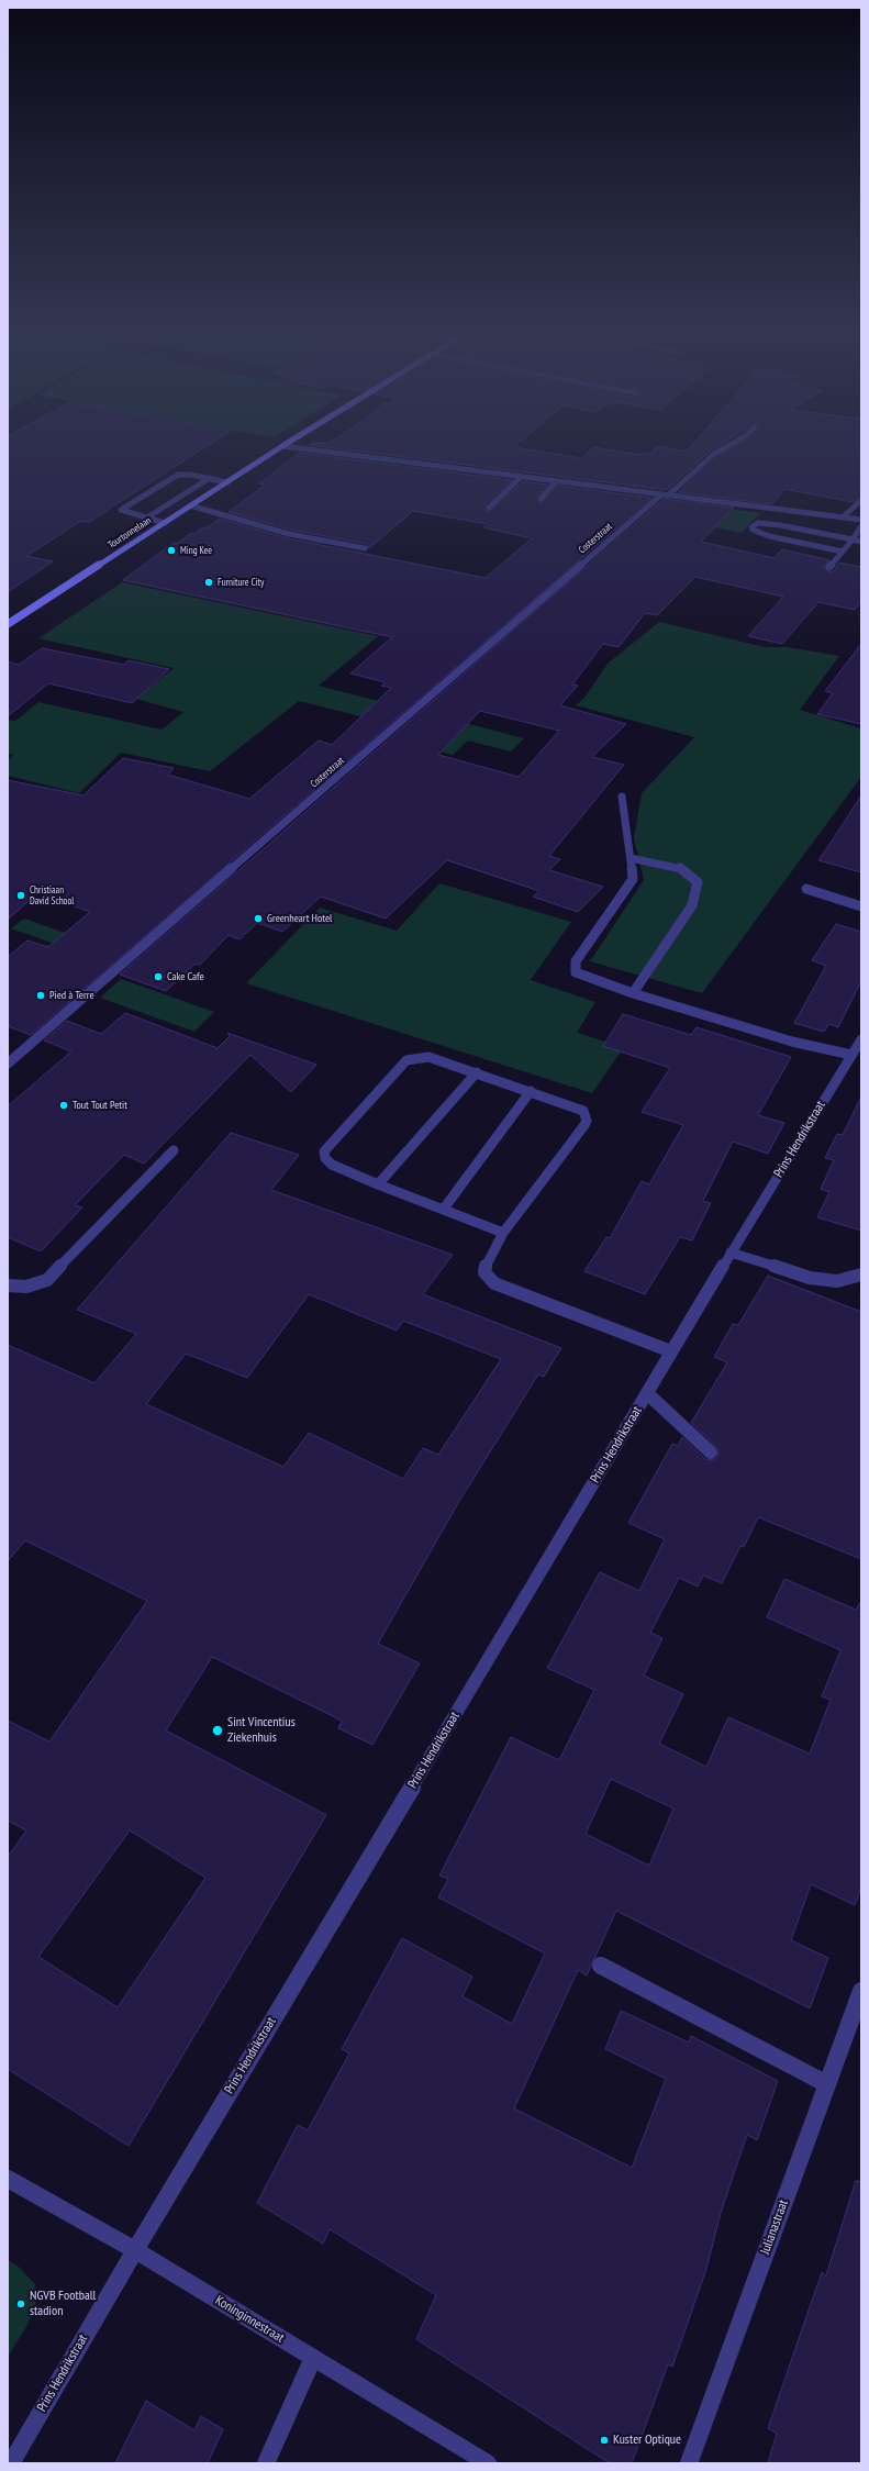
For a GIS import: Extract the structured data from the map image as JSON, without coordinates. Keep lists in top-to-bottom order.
{
  "streets": {
    "street": [
      "Tourtonnelaan",
      "Costerstraat",
      "Prins Hendrikstraat",
      "Julianastraat",
      "Koninginnestraat"
    ]
  },
  "crossings": [
    ["Prins Hendrikstraat", "Koninginnestraat"]
  ],
  "places": [
    "Ming Kee",
    "Furniture City",
    "Christiaan David School",
    "Greenheart Hotel",
    "Cake Cafe",
    "Pied à Terre",
    "Tout Tout Petit",
    "Sint Vincentius Ziekenhuis",
    "NGVB Football stadion",
    "Kuster Optique"
  ]
}
